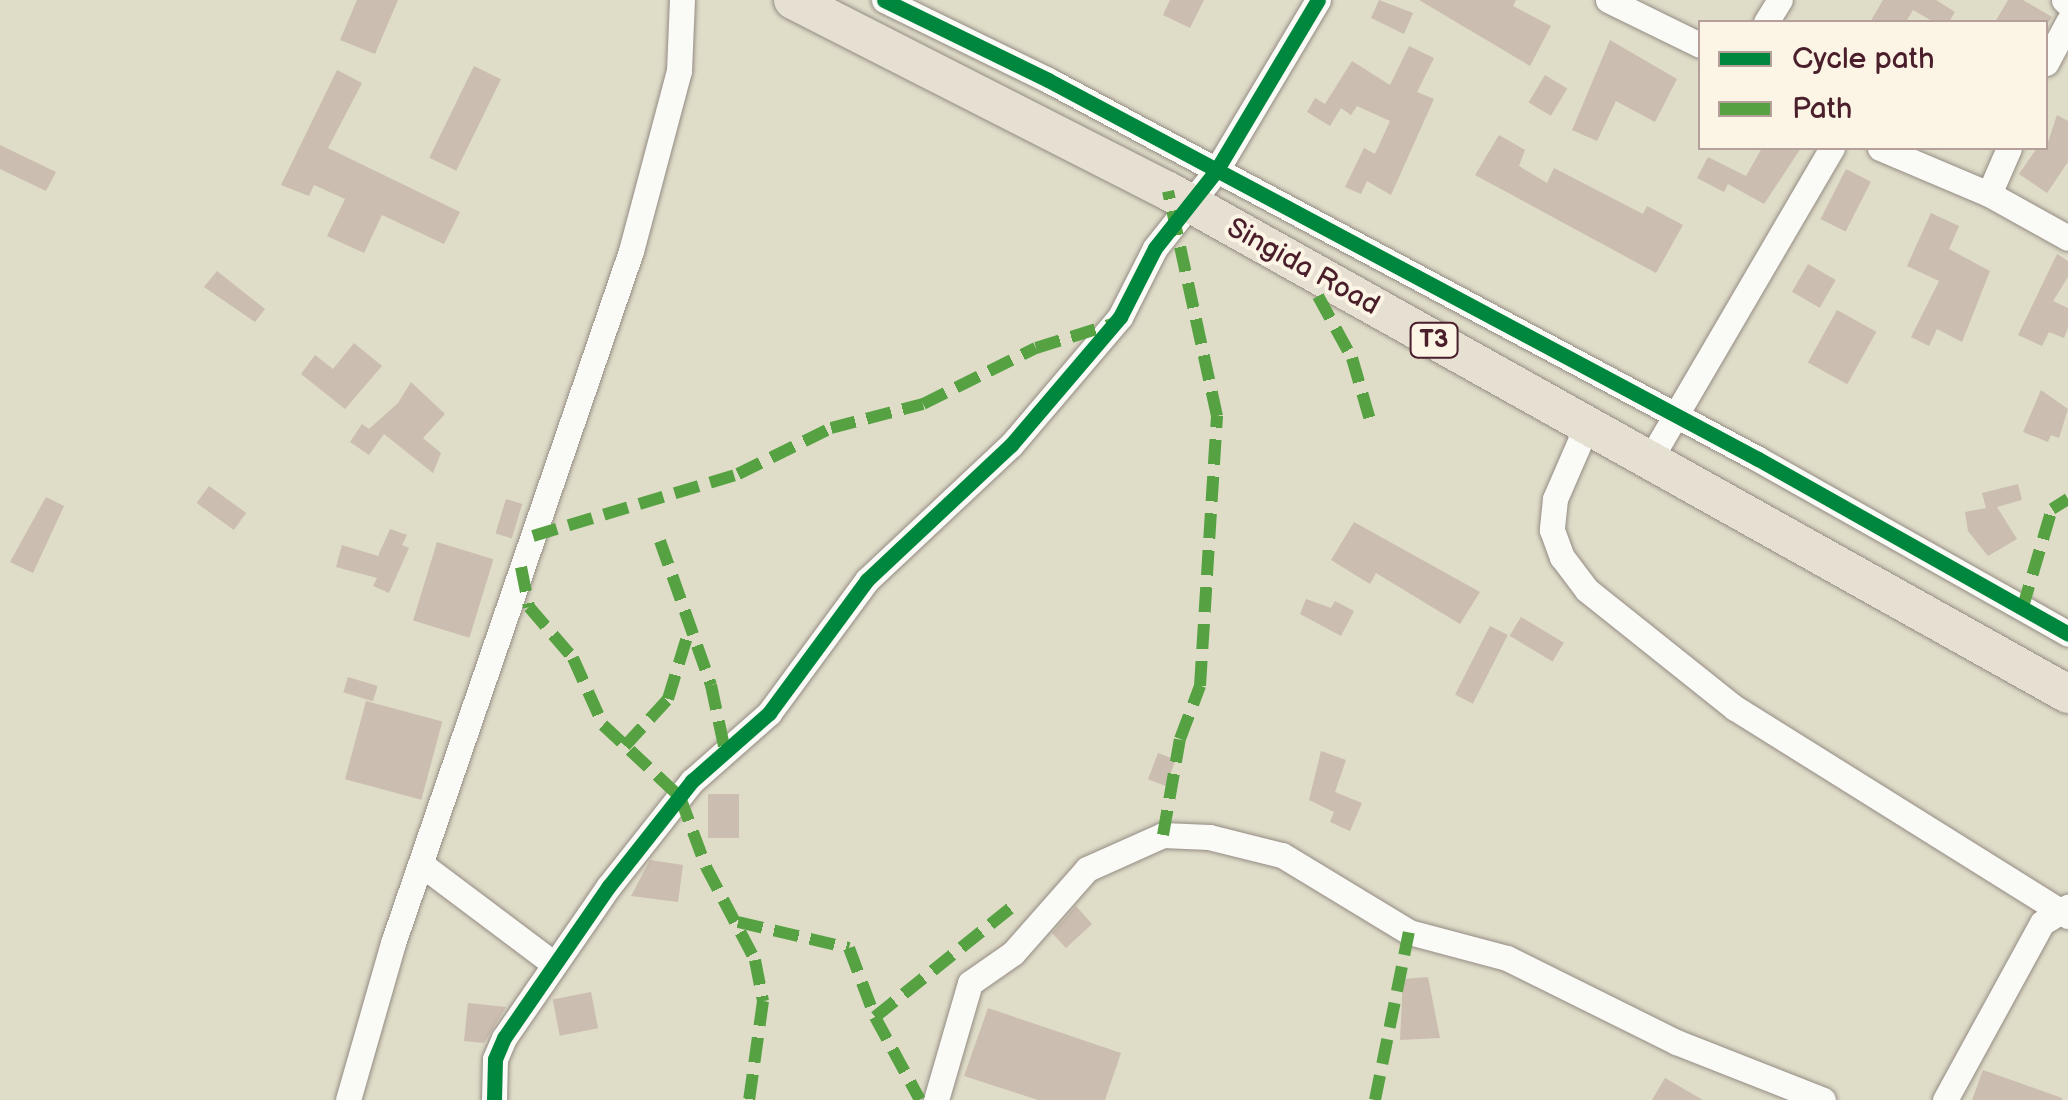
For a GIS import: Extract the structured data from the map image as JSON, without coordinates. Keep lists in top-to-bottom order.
{
  "streets": {
    "highway": ["Singida Road", "T3"]
  },
  "legend": ["Cycle path", "Path"]
}
